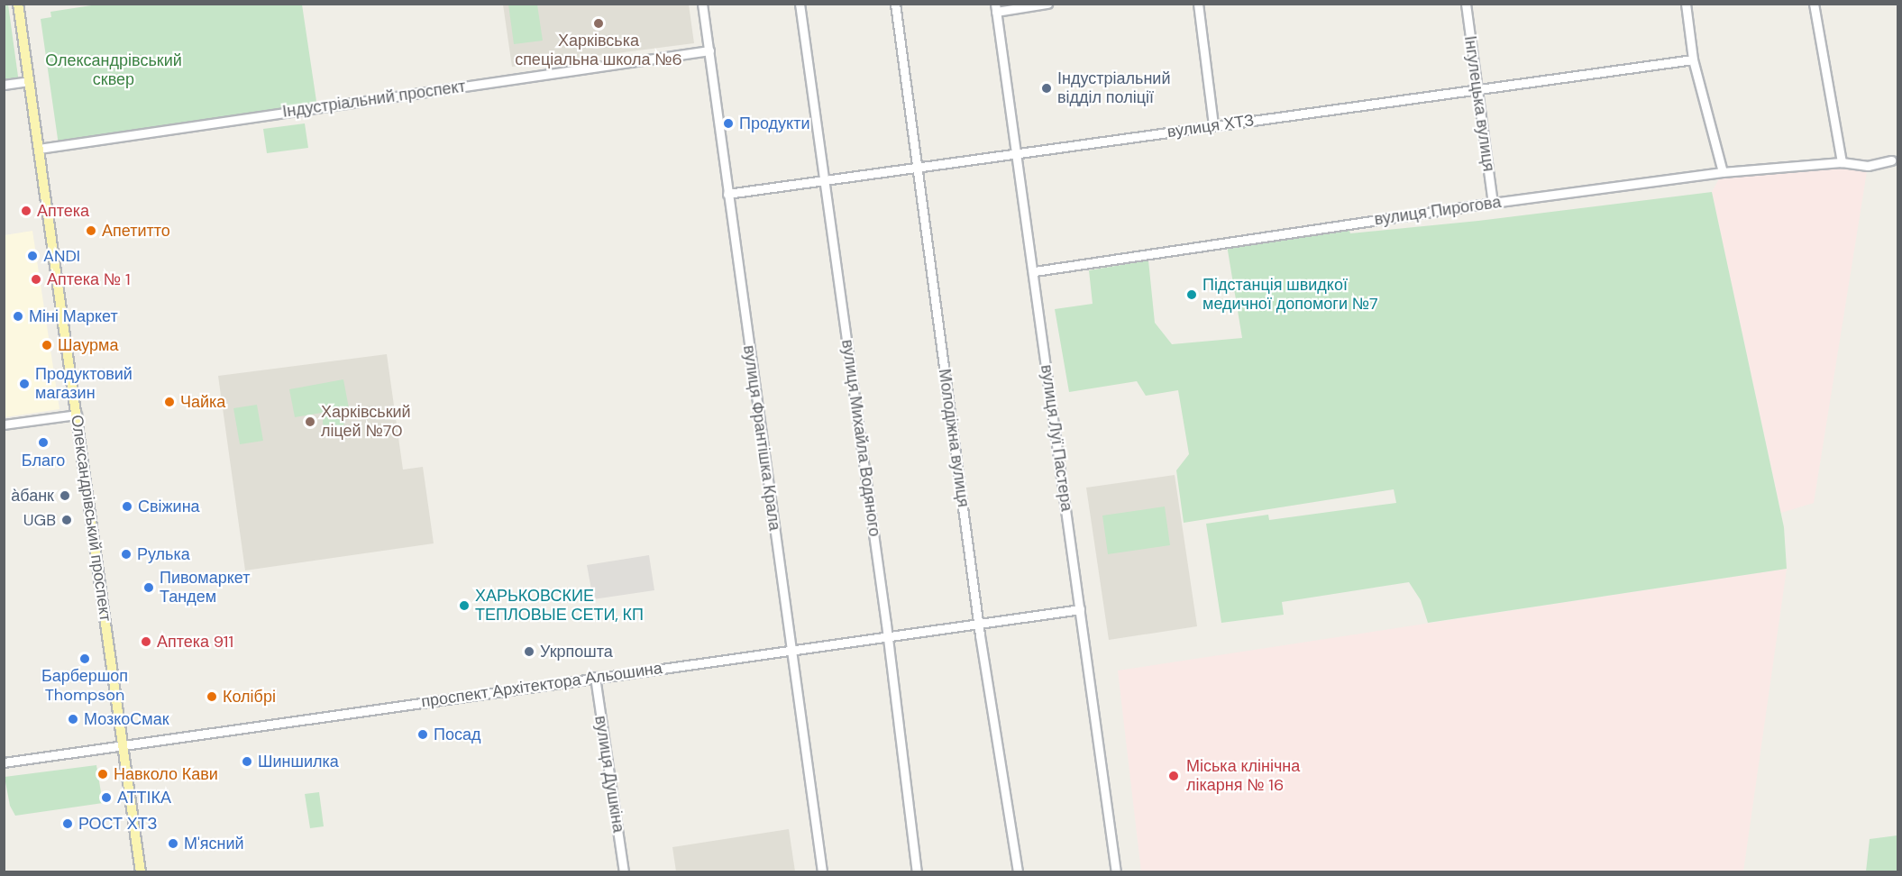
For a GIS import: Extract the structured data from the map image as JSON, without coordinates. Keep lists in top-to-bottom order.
{
  "streets": {
    "main road": ["Олександрівський проспект"],
    "street": [
      "Індустріальний проспект",
      "Інгулецька вулиця",
      "вулиця ХТЗ",
      "вулиця Пирогова",
      "вулиця Франтішка Крала",
      "вулиця Михайла Водяного",
      "Молодіжна вулиця",
      "вулиця Луї Пастера",
      "проспект Архітектора Альошина",
      "вулиця Душкіна"
    ]
  },
  "crossings": [
    ["Індустріальний проспект", "вулиця Франтішка Крала"],
    ["Індустріальний проспект", "Олександрівський проспект"],
    ["Інгулецька вулиця", "вулиця ХТЗ"],
    ["Інгулецька вулиця", "вулиця Пирогова"],
    ["вулиця ХТЗ", "вулиця Франтішка Крала"],
    ["вулиця ХТЗ", "вулиця Михайла Водяного"],
    ["вулиця ХТЗ", "Молодіжна вулиця"],
    ["вулиця ХТЗ", "вулиця Луї Пастера"],
    ["вулиця Пирогова", "вулиця Луї Пастера"],
    ["вулиця Франтішка Крала", "проспект Архітектора Альошина"],
    ["вулиця Михайла Водяного", "проспект Архітектора Альошина"],
    ["Молодіжна вулиця", "проспект Архітектора Альошина"],
    ["вулиця Луї Пастера", "проспект Архітектора Альошина"],
    ["Олександрівський проспект", "проспект Архітектора Альошина"],
    ["проспект Архітектора Альошина", "вулиця Душкіна"]
  ],
  "parks": ["Олександрівський сквер"],
  "places": [
    "Харківська спеціальна школа №6",
    "Індустріальний відділ поліції",
    "Продукти",
    "Аптека",
    "Апетитто",
    "ANDI",
    "Аптека № 1",
    "Підстанція швидкої медичної допомоги №7",
    "Міні Маркет",
    "Шаурма",
    "Продуктовий магазин",
    "Чайка",
    "Харківський ліцей №70",
    "Благо",
    "а̀банк",
    "Свіжина",
    "UGB",
    "Рулька",
    "Пивомаркет Тандем",
    "ХАРЬКОВСКИЕ ТЕПЛОВЫЕ СЕТИ, КП",
    "Аптека 911",
    "Укрпошта",
    "Барбершоп Thompson",
    "Колібрі",
    "МозкоСмак",
    "Посад",
    "Шиншилка",
    "Навколо Кави",
    "Міська клінічна лікарня № 16",
    "АТТІКА",
    "РОСТ ХТЗ",
    "М'ясний"
  ]
}
